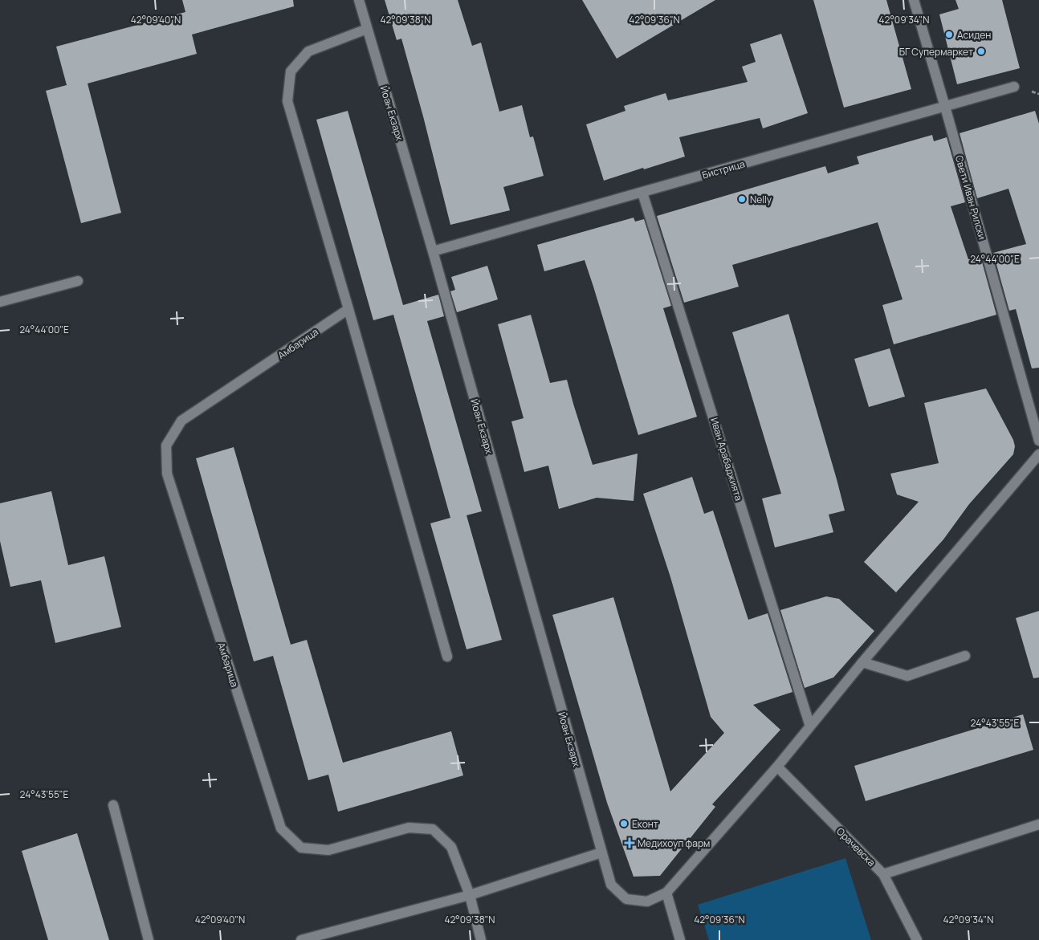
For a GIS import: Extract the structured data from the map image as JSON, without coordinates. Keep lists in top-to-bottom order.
{
  "streets": {
    "street": [
      "Йоан Екзарх",
      "Бистрица",
      "Свети Иван Рилски",
      "Амбарица",
      "Иван Арабаджията",
      "Орачевска"
    ]
  },
  "crossings": [
    ["Йоан Екзарх", "Бистрица"],
    ["Бистрица", "Свети Иван Рилски"],
    ["Бистрица", "Иван Арабаджията"]
  ],
  "places": {
    "other": [
      "Асиден",
      "БГ Супермаркет",
      "Nelly",
      "Еконт"
    ],
    "health": ["Медихоуп фарм"]
  },
  "coordinates": [
    "42°09'40\"N",
    "42°09'38\"N",
    "42°09'36\"N",
    "42°09'34\"N",
    "24°44'00\"E",
    "24°43'55\"E"
  ]
}
